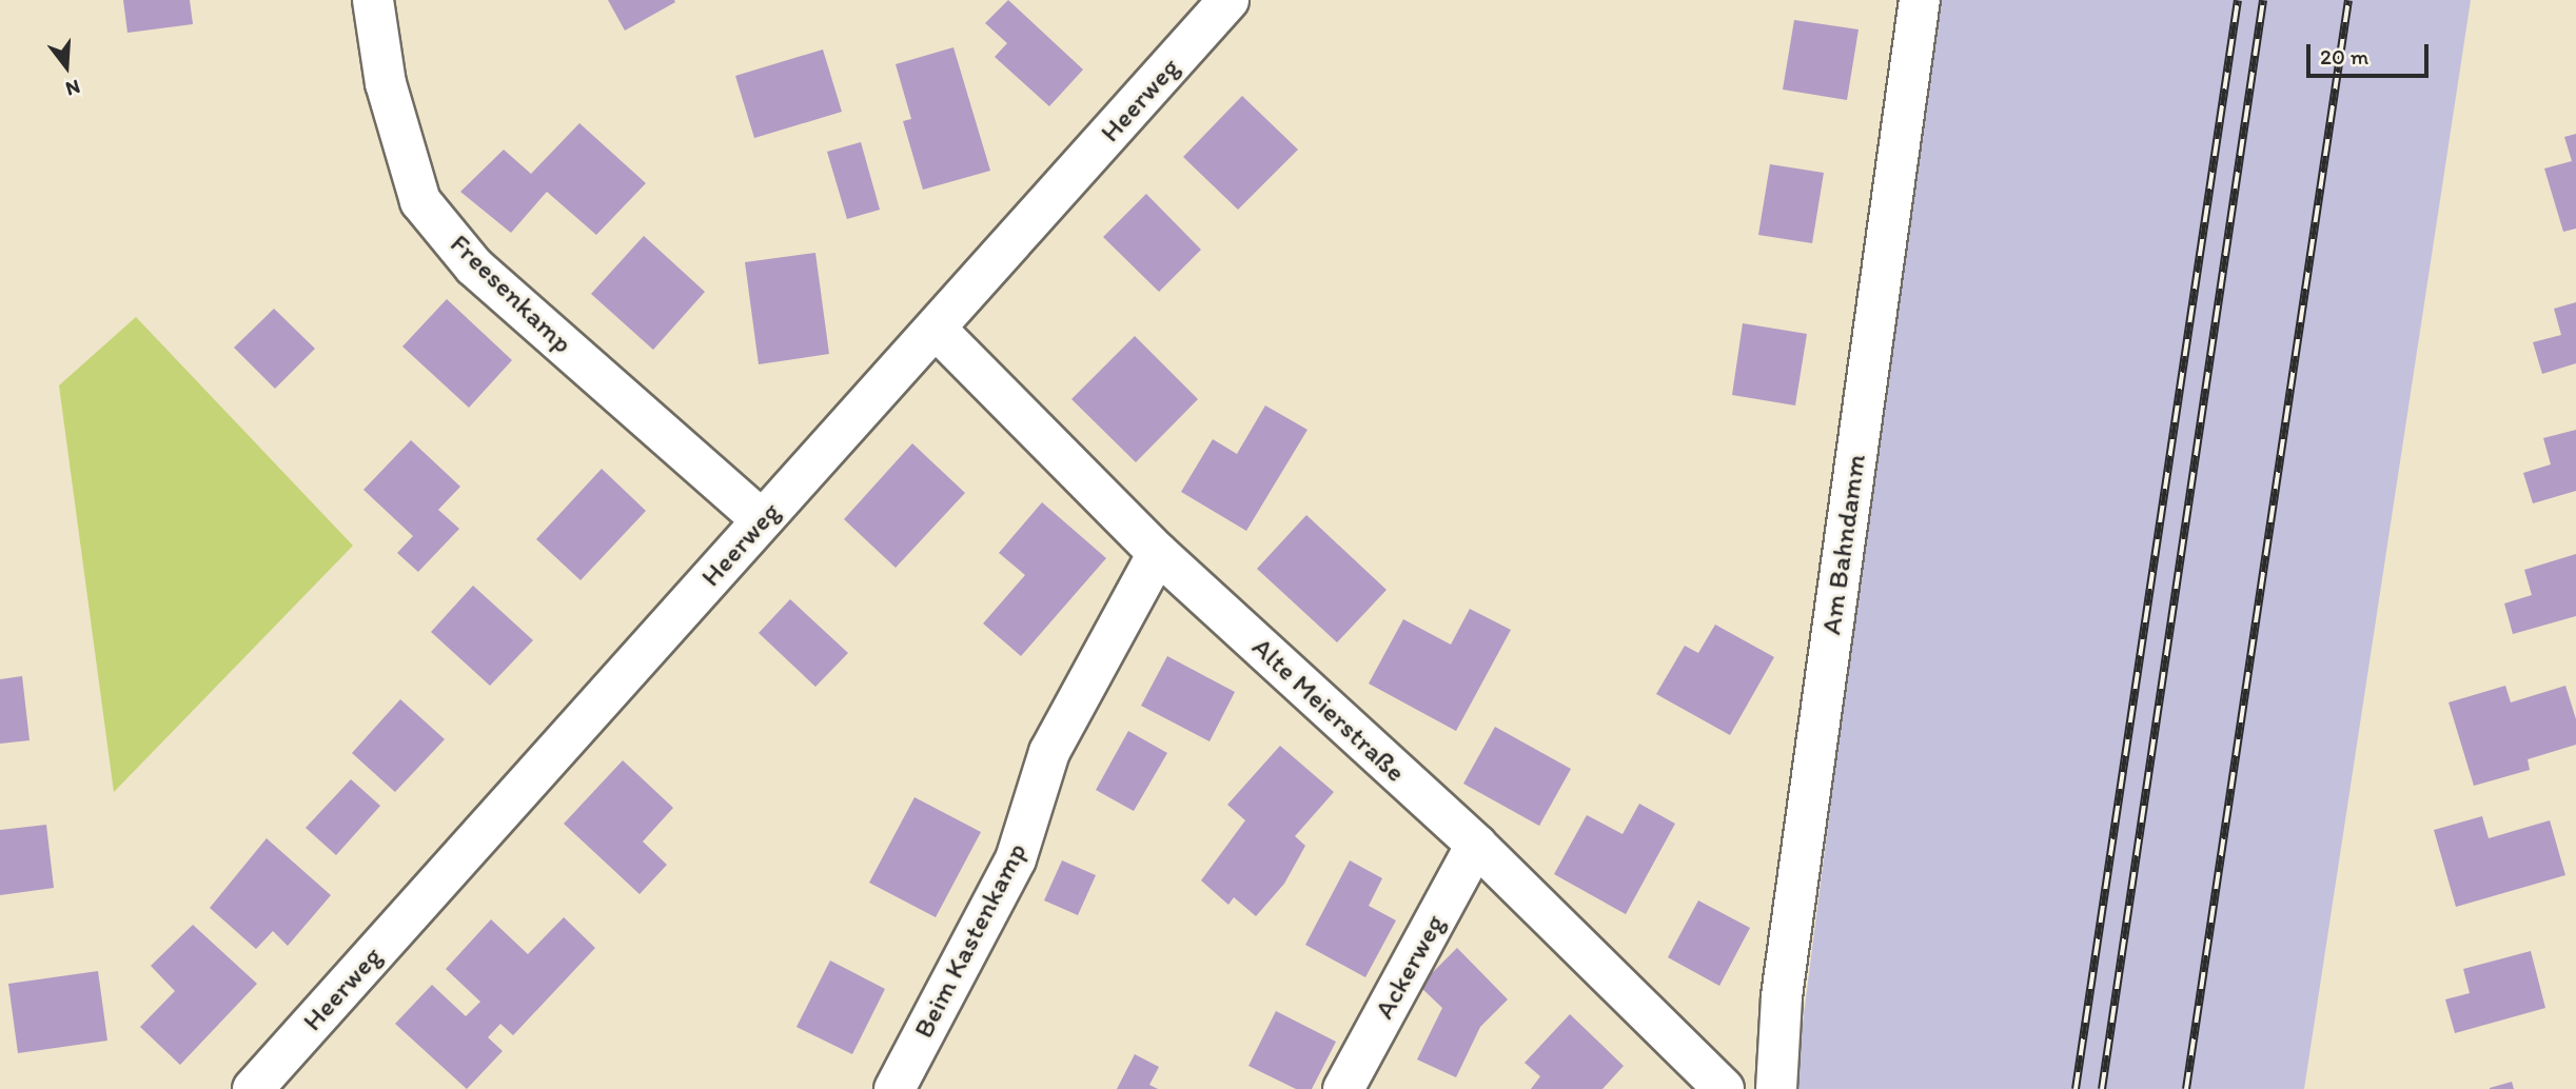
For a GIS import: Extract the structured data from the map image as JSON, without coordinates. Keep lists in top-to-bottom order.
{
  "streets": {
    "street": [
      "Heerweg",
      "Freesenkamp",
      "Am Bahndamm",
      "Alte Meierstraße",
      "Beim Kastenkamp",
      "Ackerweg"
    ]
  },
  "crossings": [
    ["Heerweg", "Freesenkamp"],
    ["Heerweg", "Alte Meierstraße"],
    ["Alte Meierstraße", "Beim Kastenkamp"],
    ["Alte Meierstraße", "Ackerweg"]
  ],
  "scale_bar": "20 m",
  "north": "bottom"
}
